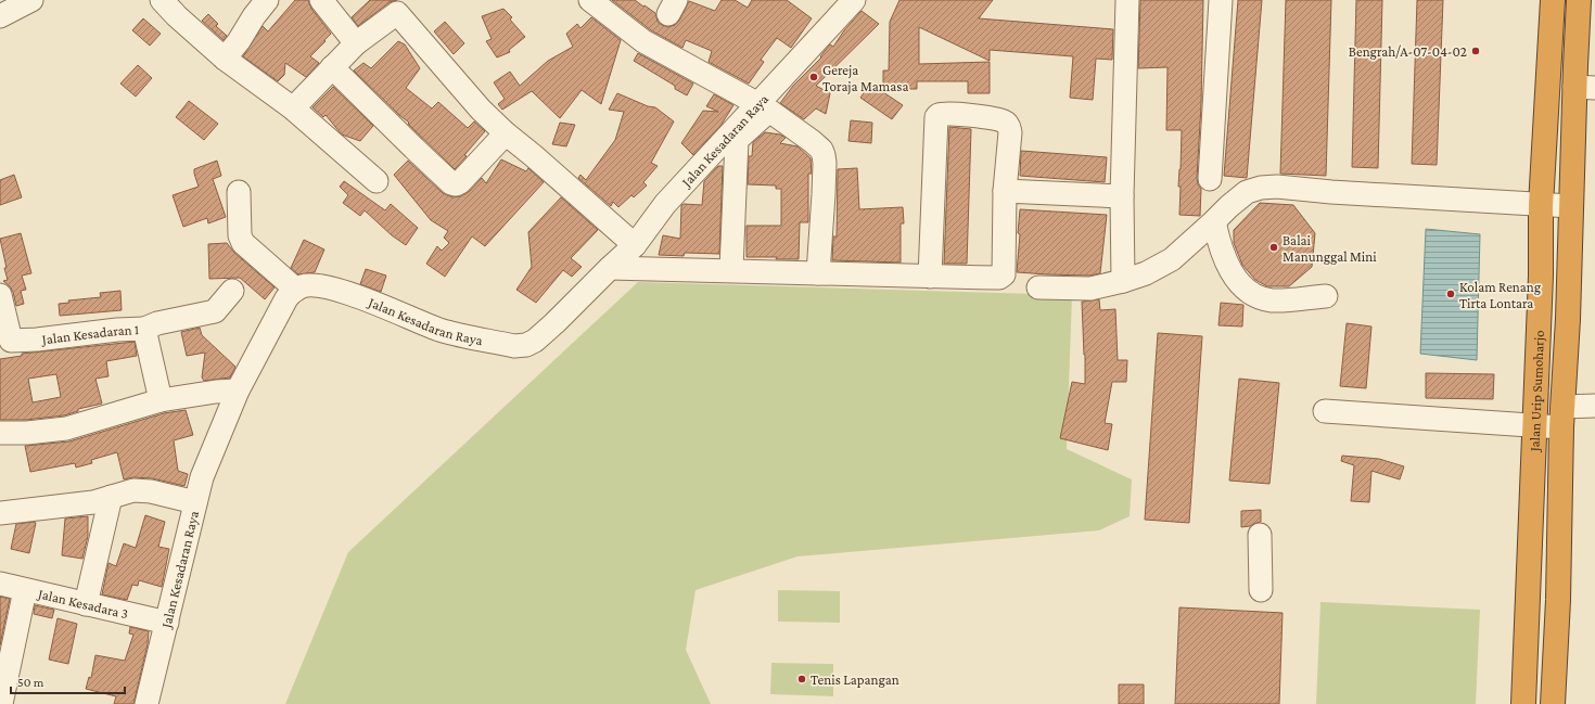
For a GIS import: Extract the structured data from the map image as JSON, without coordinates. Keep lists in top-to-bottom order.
{
  "streets": {
    "highway": ["Jalan Urip Sumoharjo"],
    "street": ["Jalan Kesadaran Raya", "Jalan Kesadaran 1", "Jalan Kesadara 3"]
  },
  "crossings": [
    ["Jalan Kesadaran Raya", "Jalan Kesadara 3"]
  ],
  "places": [
    "Bengrah/A-07-04-02",
    "Gereja Toraja Mamasa",
    "Balai Manunggal Mini",
    "Kolam Renang Tirta Lontara",
    "Tenis Lapangan"
  ],
  "scale_bar": "50 m"
}
